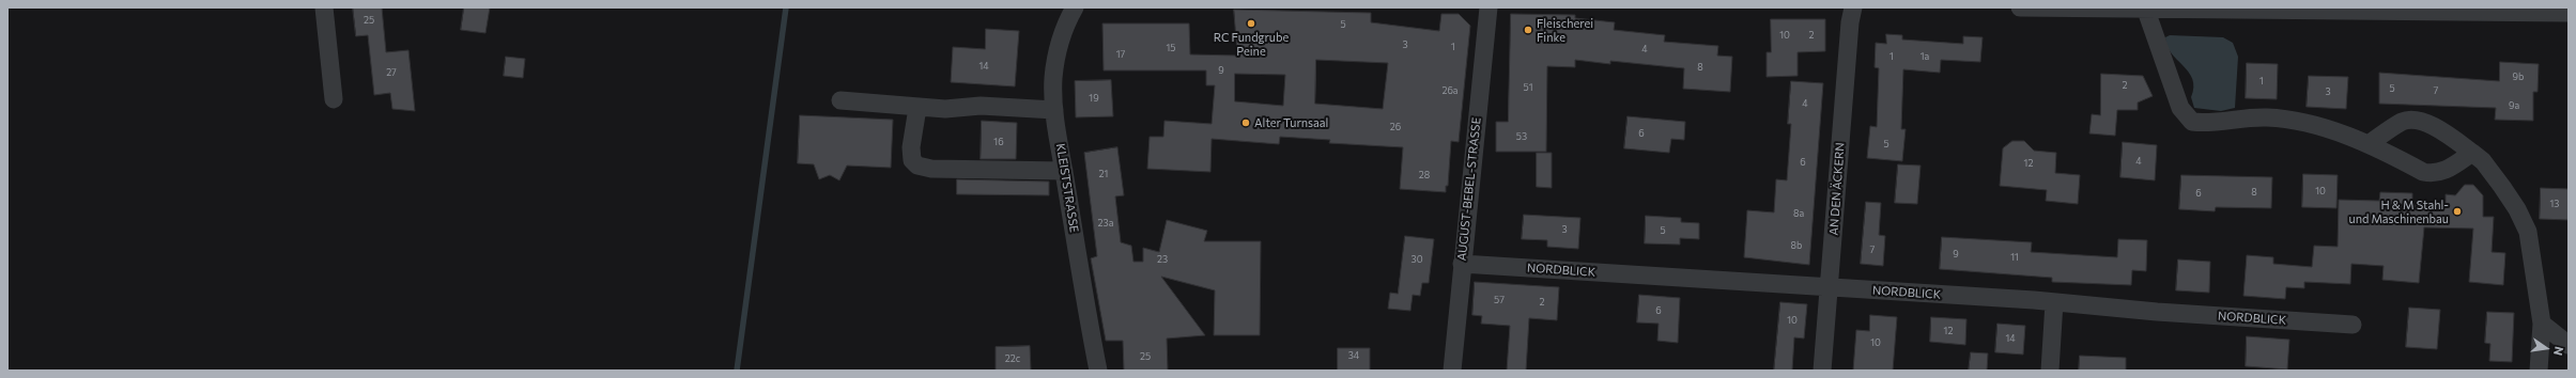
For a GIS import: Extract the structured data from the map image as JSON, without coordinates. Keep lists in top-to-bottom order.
{
  "streets": {
    "street": [
      "KLEISTSTRASSE",
      "AUGUST-BEBEL-STRASSE",
      "AN DEN ÄCKERN",
      "NORDBLICK"
    ]
  },
  "crossings": [
    ["AUGUST-BEBEL-STRASSE", "NORDBLICK"],
    ["AN DEN ÄCKERN", "NORDBLICK"]
  ],
  "places": [
    "RC Fundgrube Peine",
    "Fleischerei Finke",
    "Alter Turnsaal",
    "H & M Stahl- und Maschinenbau"
  ],
  "house_numbers": [
    "25",
    "5",
    "10",
    "2",
    "3",
    "1",
    "15",
    "4",
    "17",
    "1",
    "1a",
    "14",
    "8",
    "9",
    "27",
    "9b",
    "1",
    "2",
    "51",
    "5",
    "26a",
    "7",
    "3",
    "19",
    "4",
    "9a",
    "26",
    "6",
    "53",
    "16",
    "5",
    "4",
    "6",
    "12",
    "21",
    "28",
    "10",
    "8",
    "6",
    "13",
    "8a",
    "23a",
    "3",
    "5",
    "8b",
    "7",
    "9",
    "11",
    "23",
    "30",
    "57",
    "2",
    "6",
    "10",
    "12",
    "14",
    "10",
    "34",
    "25",
    "22c"
  ],
  "north": "right"
}
